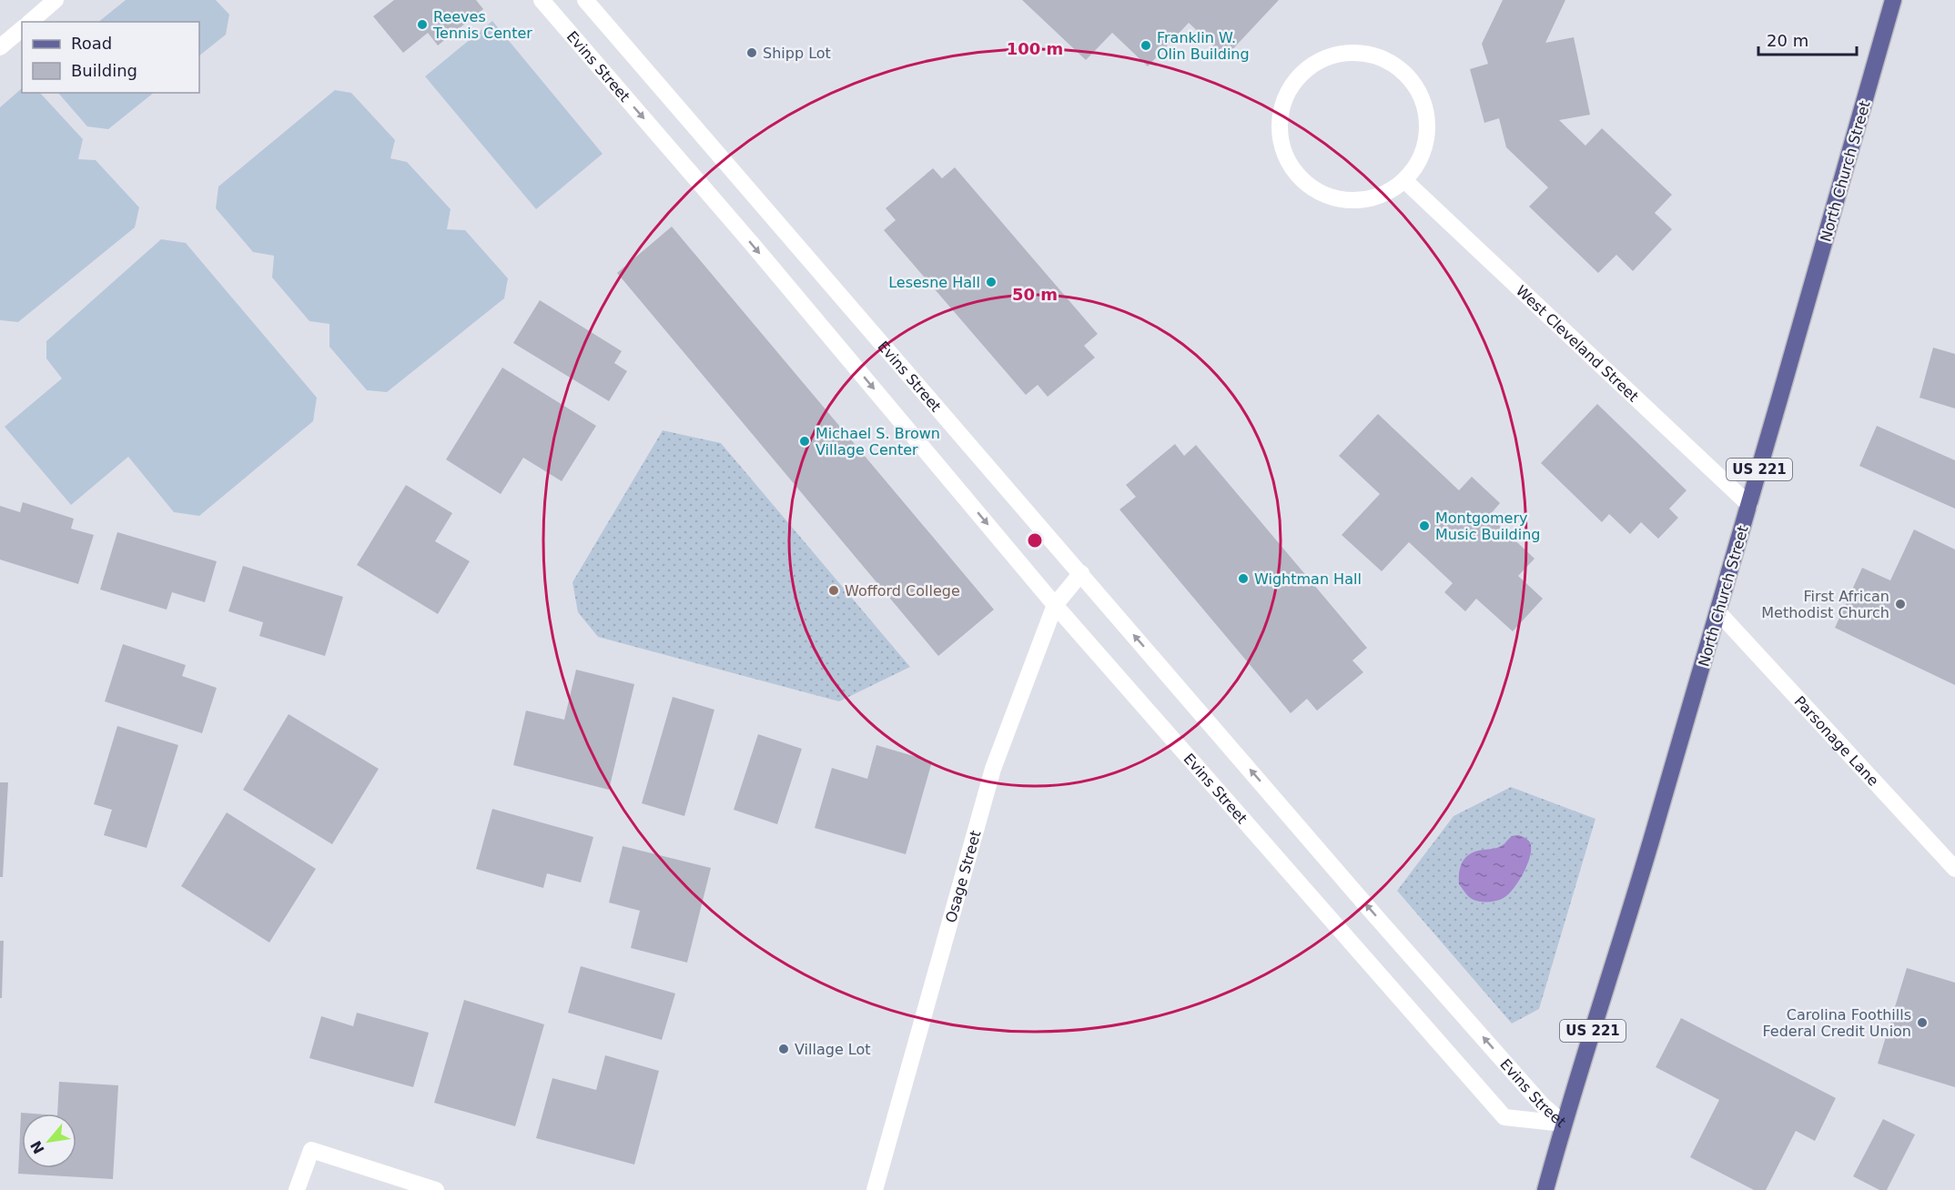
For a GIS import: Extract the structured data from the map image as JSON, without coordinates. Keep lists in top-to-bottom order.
{
  "streets": {
    "main road": ["North Church Street", "US 221"],
    "street": [
      "Evins Street",
      "West Cleveland Street",
      "Parsonage Lane",
      "Osage Street"
    ]
  },
  "crossings": [
    ["Evins Street", "North Church Street"],
    ["Evins Street", "Osage Street"],
    ["North Church Street", "West Cleveland Street"],
    ["North Church Street", "Parsonage Lane"]
  ],
  "places": [
    "Reeves Tennis Center",
    "Franklin W. Olin Building",
    "Shipp Lot",
    "Lesesne Hall",
    "Michael S. Brown Village Center",
    "Montgomery Music Building",
    "Wightman Hall",
    "Wofford College",
    "First African Methodist Church",
    "Carolina Foothills Federal Credit Union",
    "Village Lot"
  ],
  "legend": ["Road", "Building"],
  "scale_bar": "20 m",
  "north": "bottom left",
  "rings": ["100 m", "50 m"]
}
